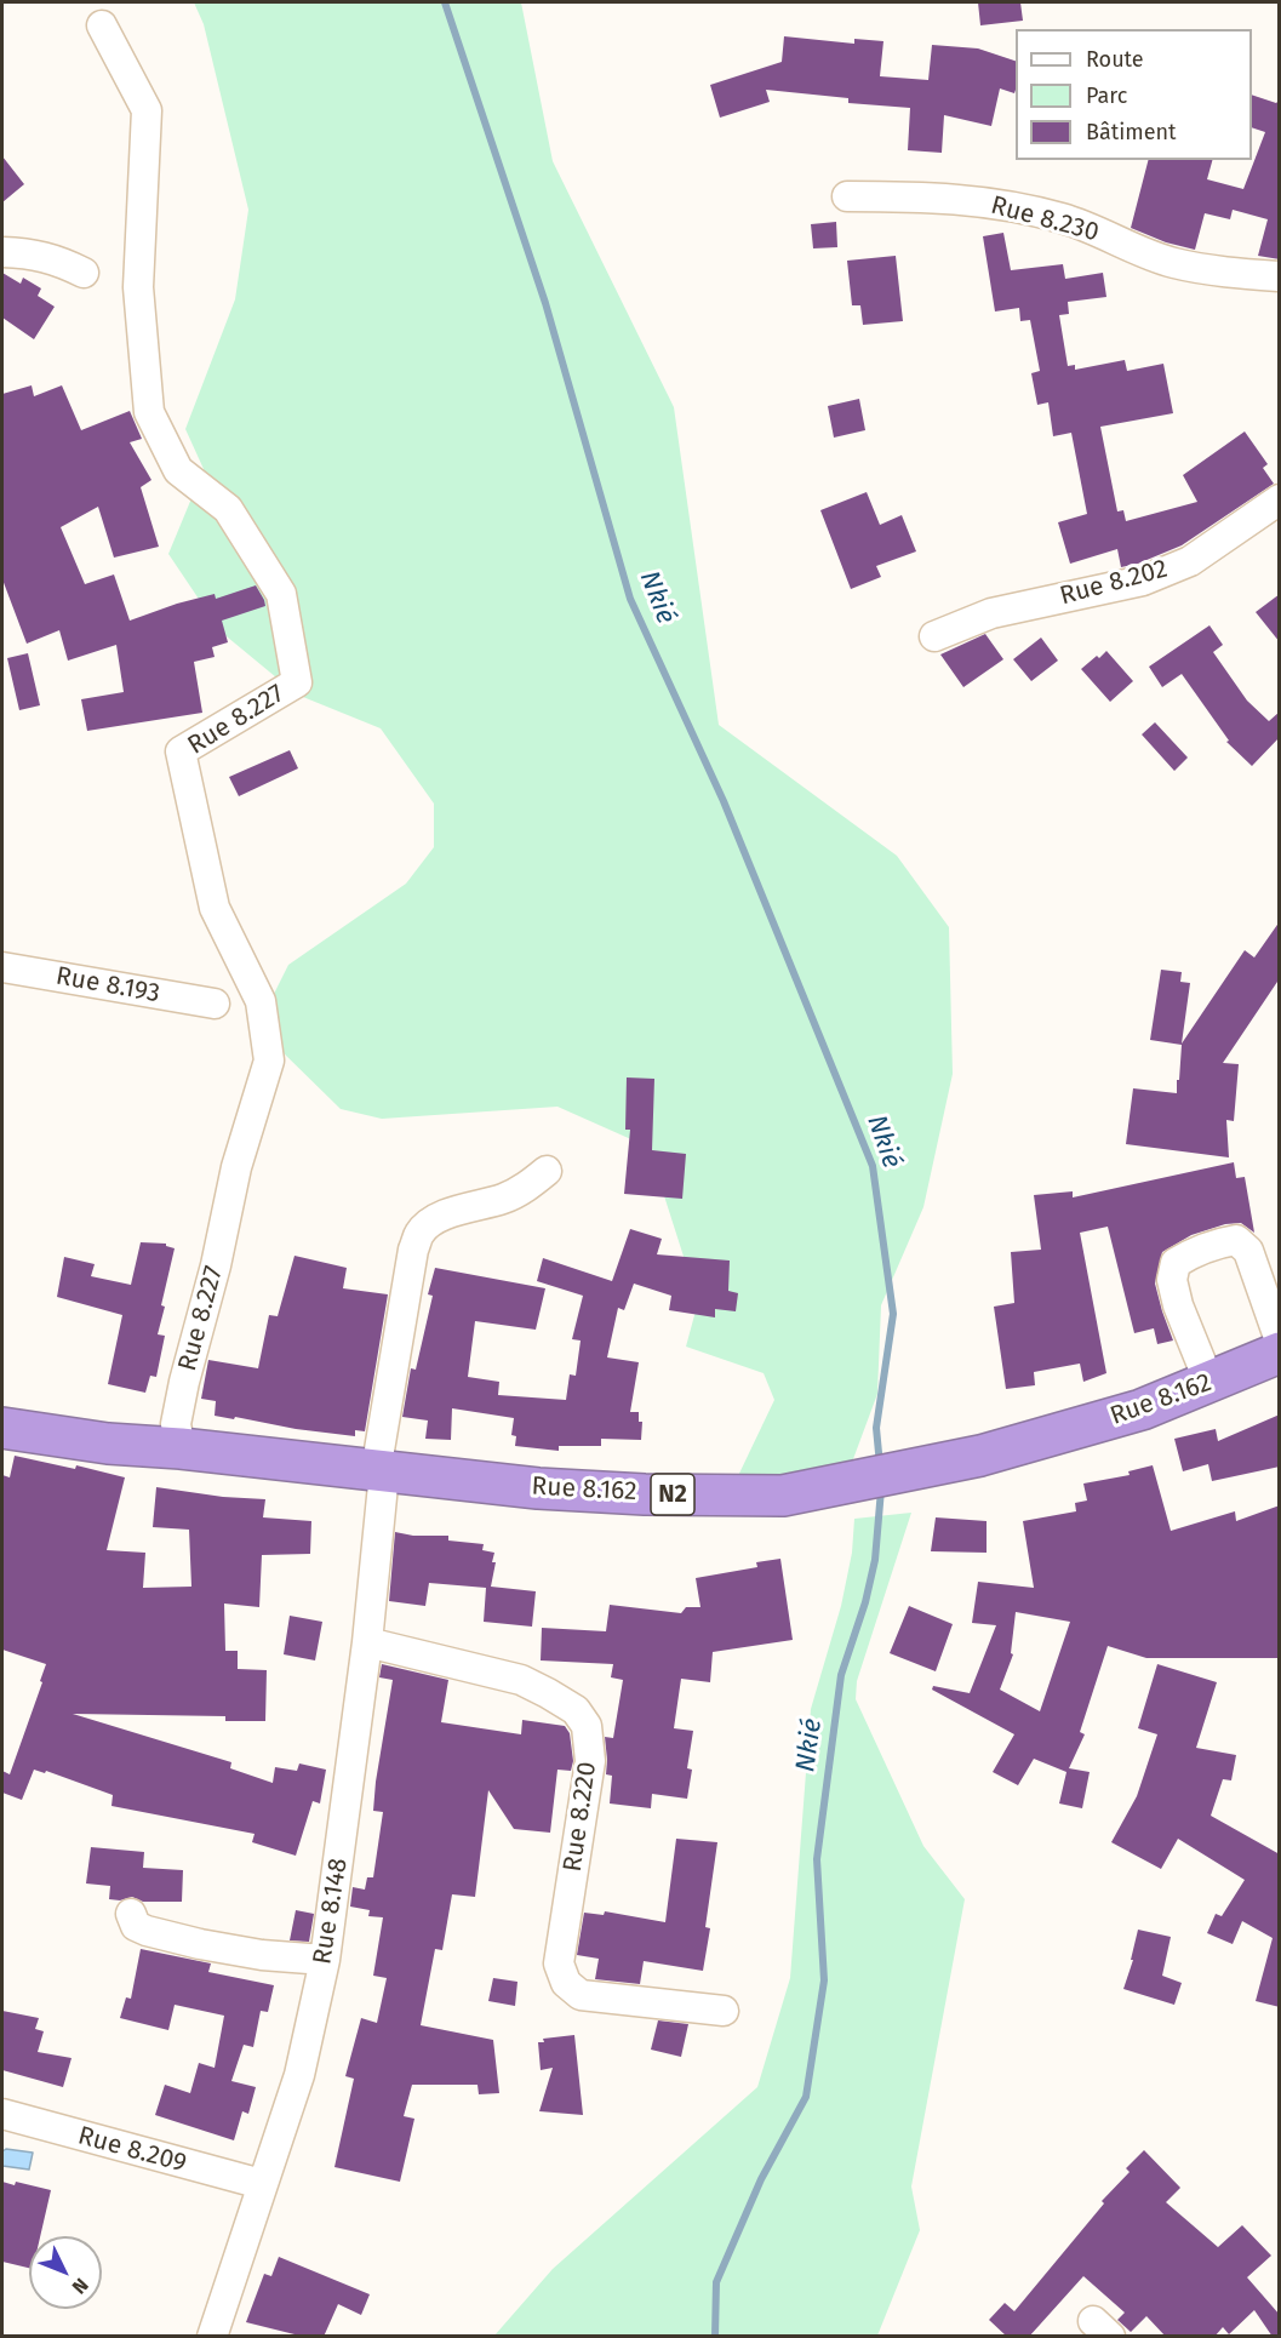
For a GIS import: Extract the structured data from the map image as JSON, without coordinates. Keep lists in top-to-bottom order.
{
  "streets": {
    "highway": ["Rue 8.162", "N2"],
    "street": [
      "Rue 8.230",
      "Rue 8.202",
      "Rue 8.227",
      "Rue 8.193",
      "Rue 8.220",
      "Rue 8.148",
      "Rue 8.209"
    ]
  },
  "crossings": [
    ["Rue 8.227", "Rue 8.162"],
    ["Rue 8.162", "Rue 8.148"],
    ["Rue 8.220", "Rue 8.148"],
    ["Rue 8.148", "Rue 8.209"]
  ],
  "water": ["Nkié"],
  "legend": ["Route", "Parc", "Bâtiment"],
  "north": "bottom right"
}
